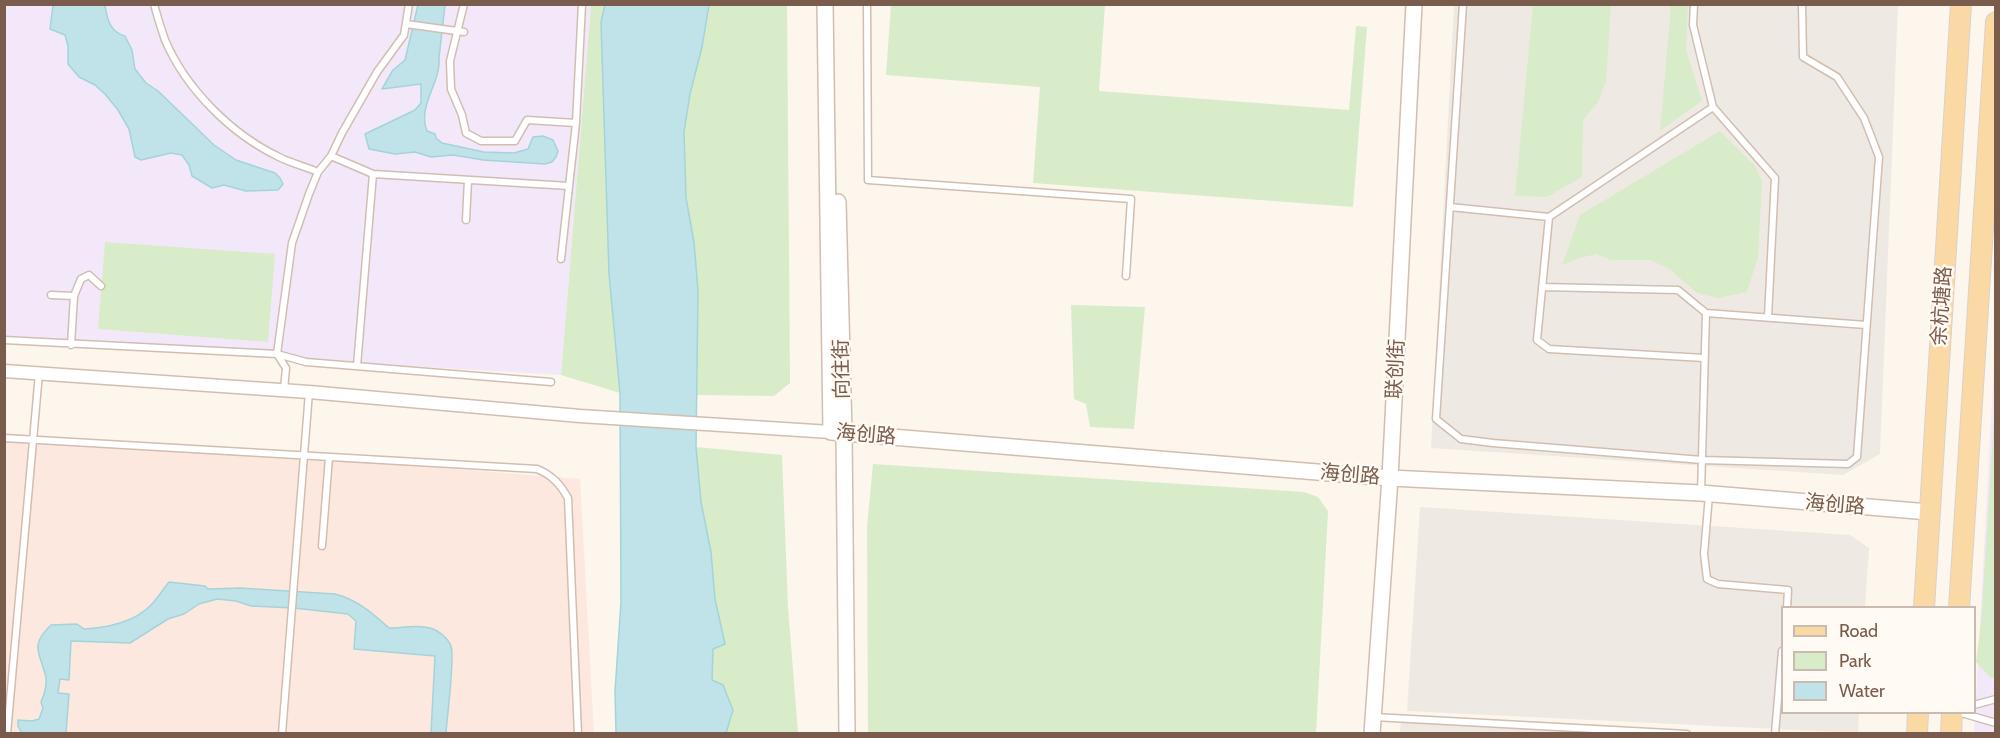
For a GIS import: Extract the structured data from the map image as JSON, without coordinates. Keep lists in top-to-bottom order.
{
  "streets": {
    "main road": ["余杭塘路"],
    "street": ["向往街", "联创街", "海创路"]
  },
  "crossings": [
    ["余杭塘路", "海创路"],
    ["向往街", "海创路"],
    ["联创街", "海创路"]
  ],
  "legend": ["Road", "Park", "Water"]
}
